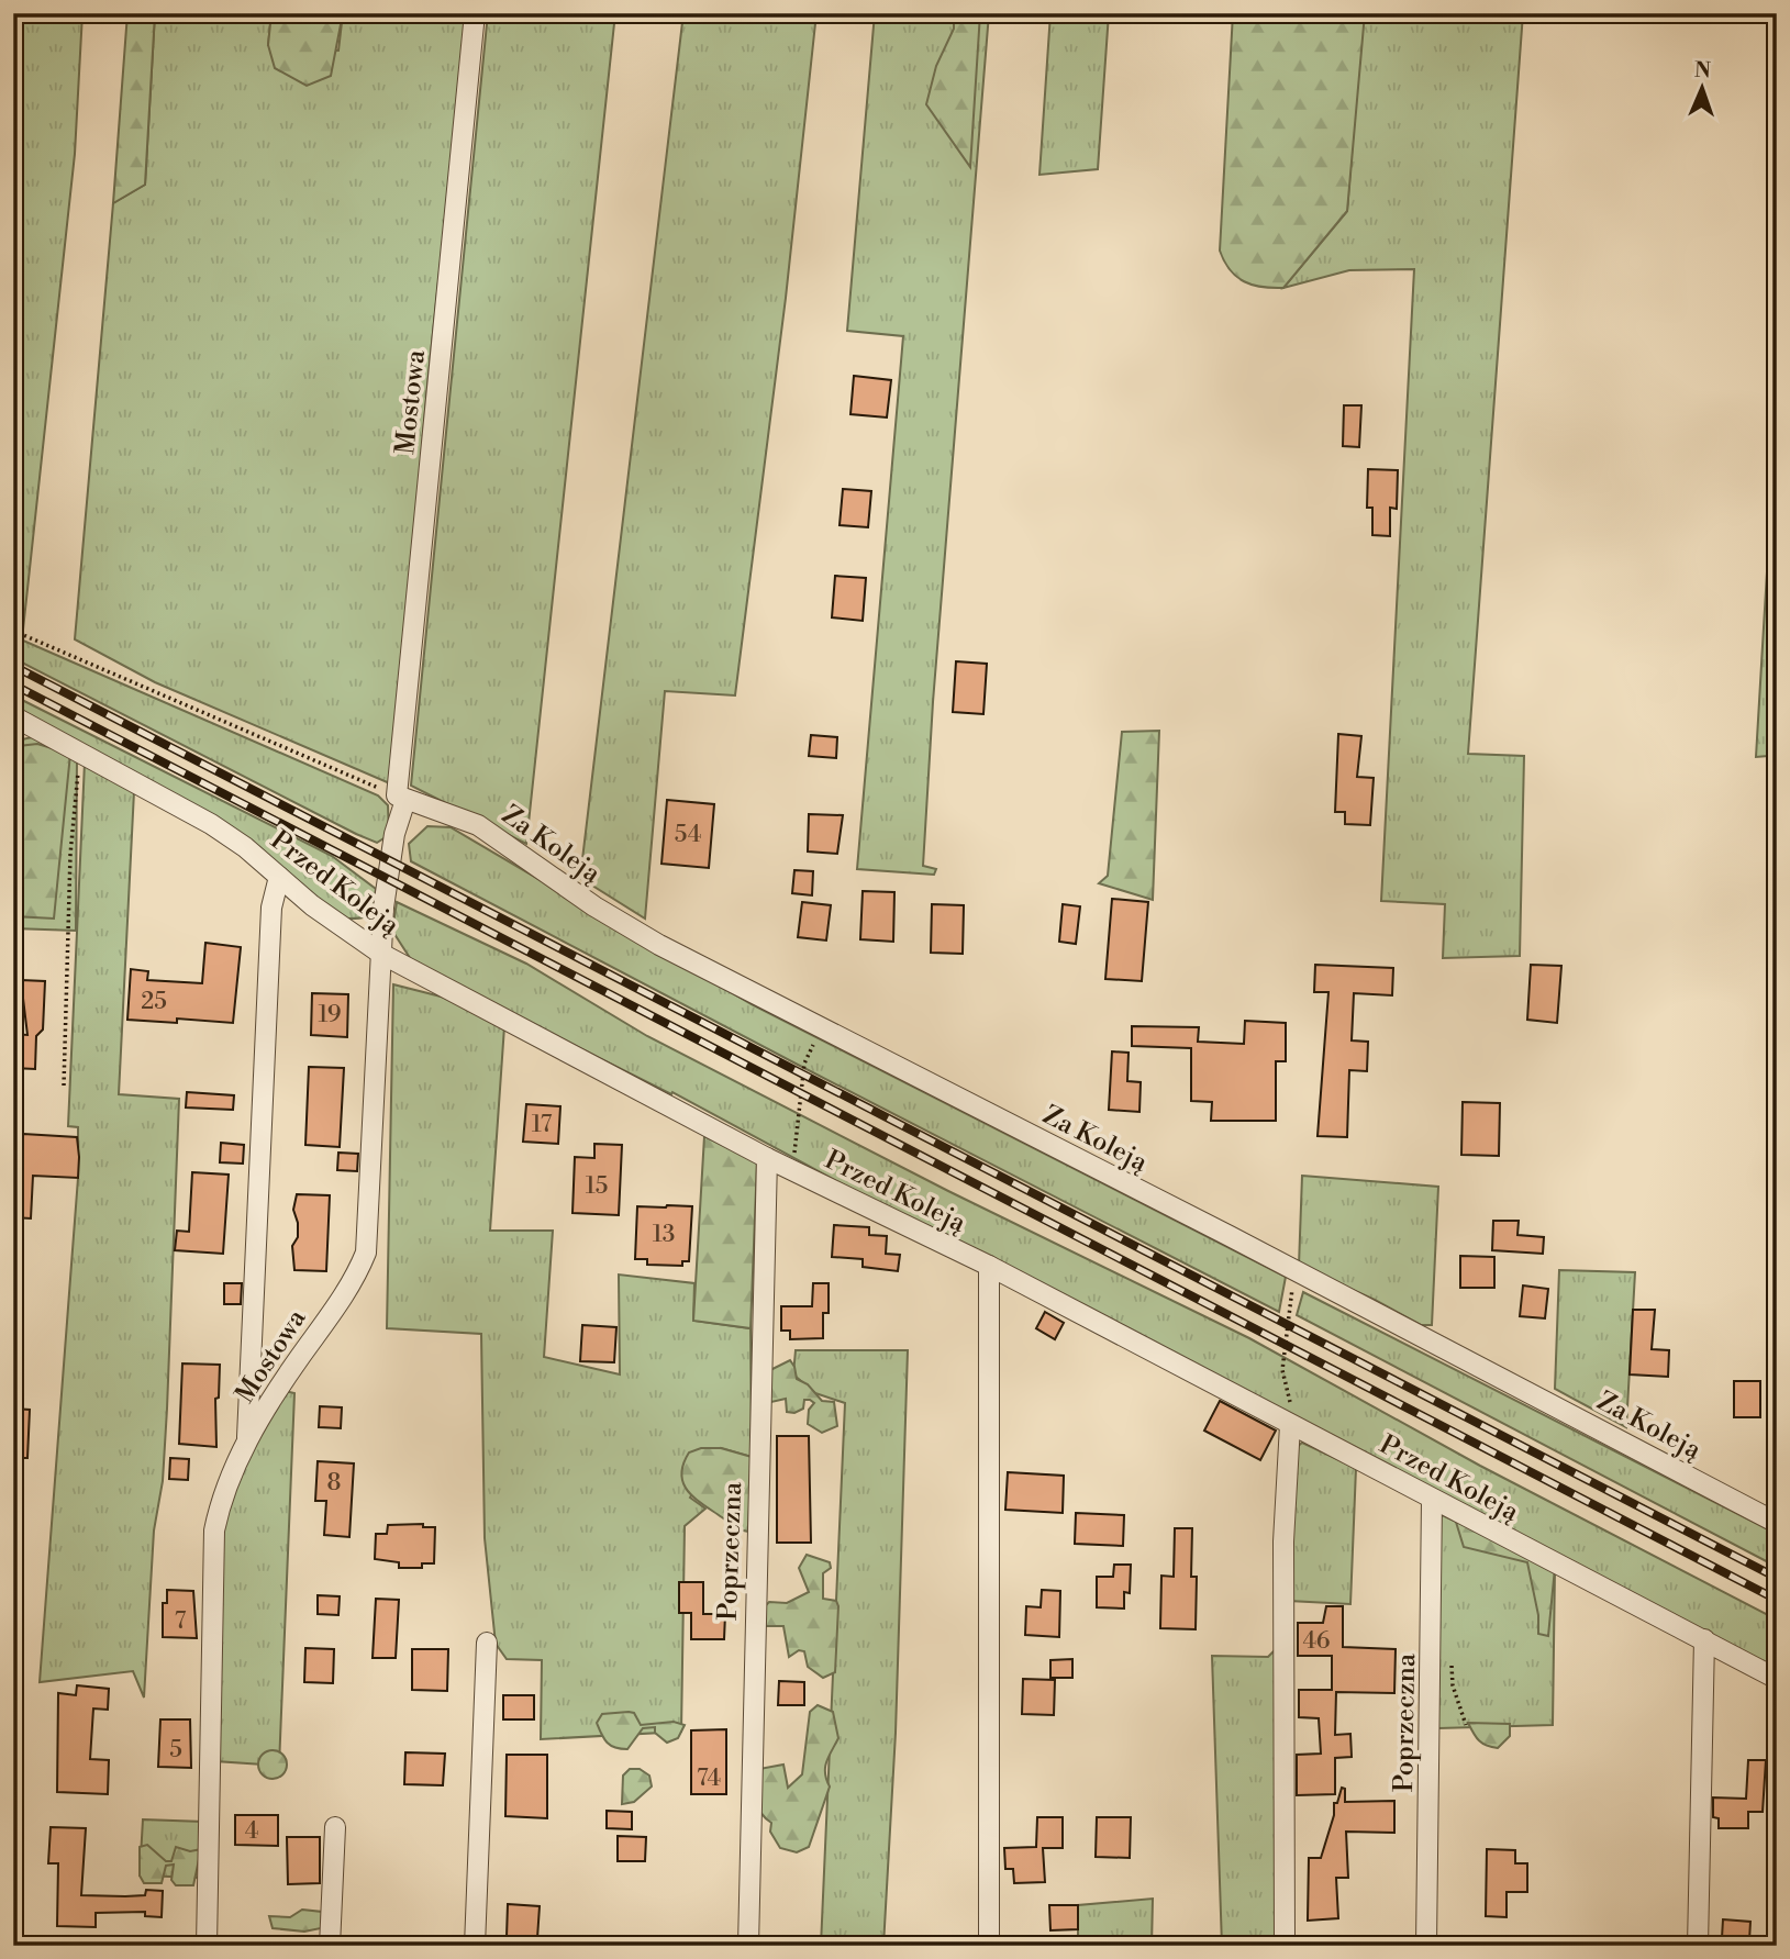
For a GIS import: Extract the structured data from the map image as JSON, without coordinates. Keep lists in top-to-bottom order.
{
  "streets": {
    "street": [
      "Mostowa",
      "Za Koleją",
      "Przed Koleją",
      "Poprzeczna"
    ]
  },
  "crossings": [
    ["Mostowa", "Za Koleją"],
    ["Mostowa", "Przed Koleją"],
    ["Przed Koleją", "Poprzeczna"]
  ],
  "house_numbers": [
    "54",
    "25",
    "19",
    "17",
    "15",
    "13",
    "8",
    "7",
    "46",
    "5",
    "74",
    "4"
  ],
  "north": "top"
}
